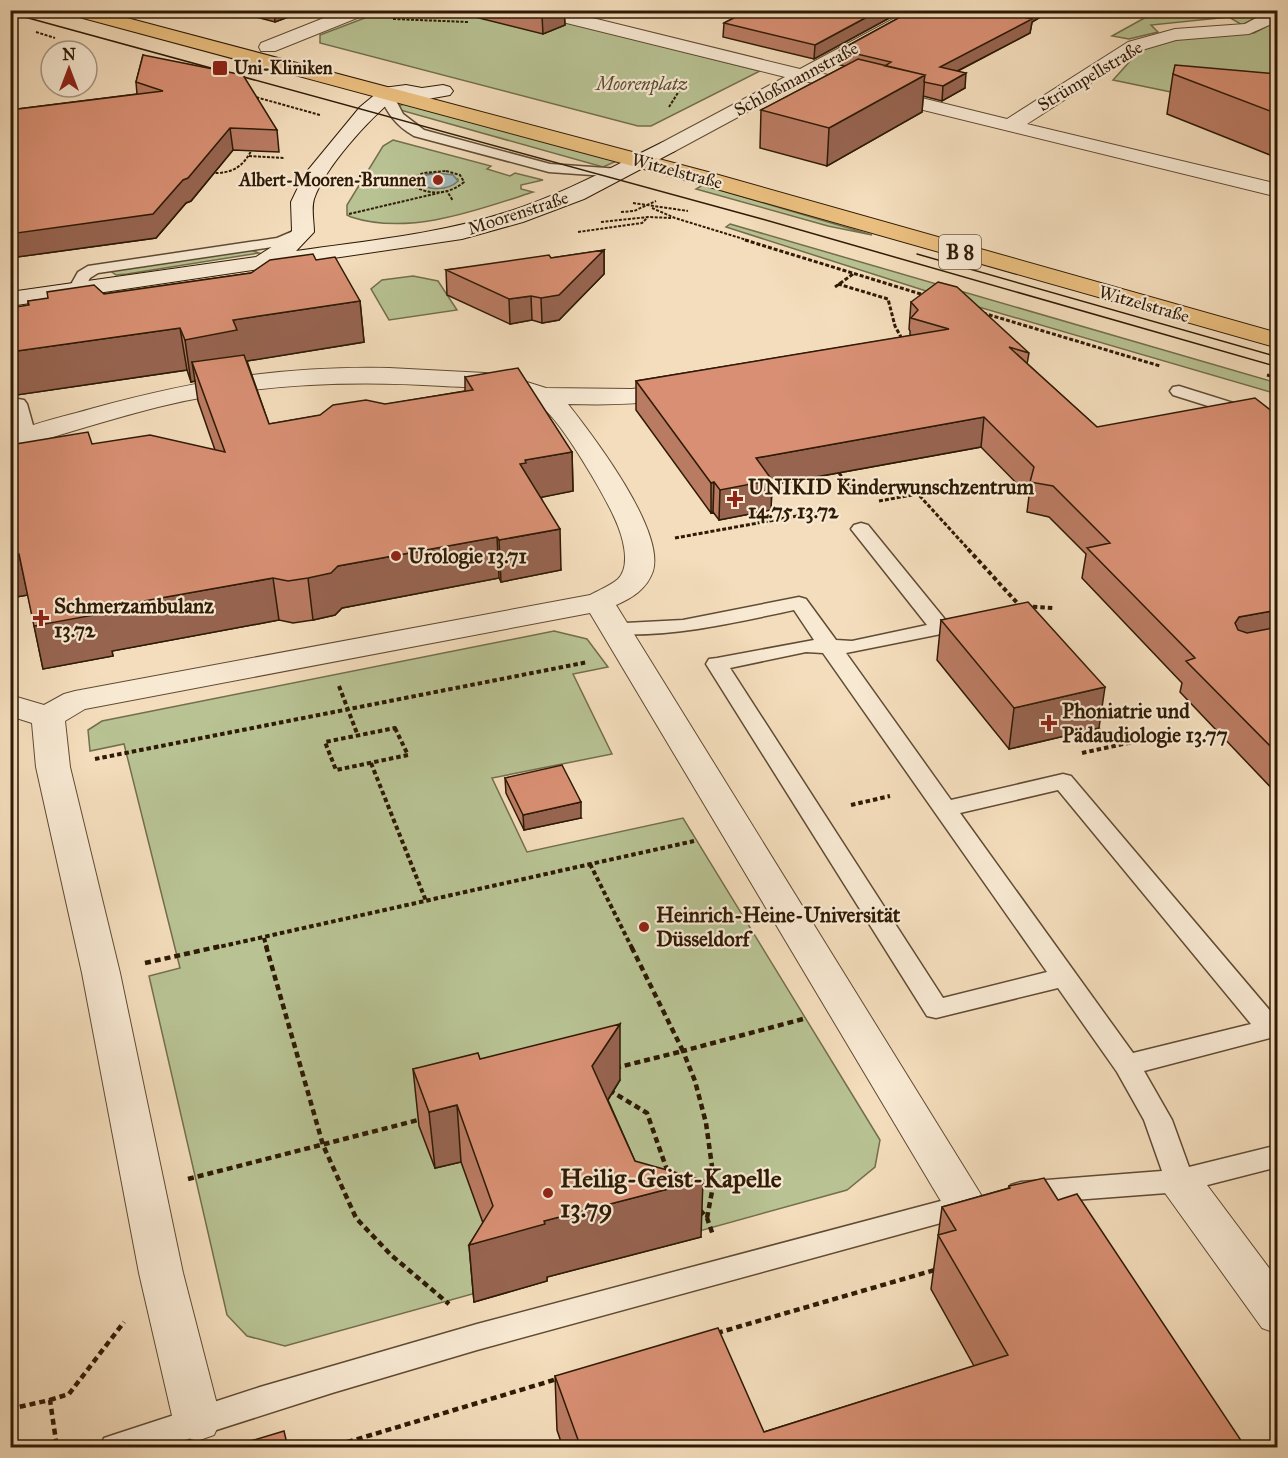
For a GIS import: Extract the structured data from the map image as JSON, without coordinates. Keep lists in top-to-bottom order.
{
  "streets": {
    "main road": ["Witzelstraße", "B 8"],
    "street": ["Strümpellstraße", "Schloßmannstraße", "Moorenstraße"]
  },
  "crossings": [
    ["Strümpellstraße", "Schloßmannstraße"],
    ["Schloßmannstraße", "Witzelstraße"],
    ["Schloßmannstraße", "Moorenstraße"],
    ["Witzelstraße", "Moorenstraße"]
  ],
  "parks": ["Moorenplatz"],
  "places": {
    "transit": ["Uni-Kliniken"],
    "other": [
      "Albert-Mooren-Brunnen",
      "Urologie 13.71",
      "Heinrich-Heine-Universität Düsseldorf",
      "Heilig-Geist-Kapelle 13.79"
    ],
    "health": ["UNIKID Kinderwunschzentrum 14.75 13.72", "Schmerzambulanz 13.72", "Phoniatrie und Pädaudiologie 13.77"]
  },
  "north": "top"
}
